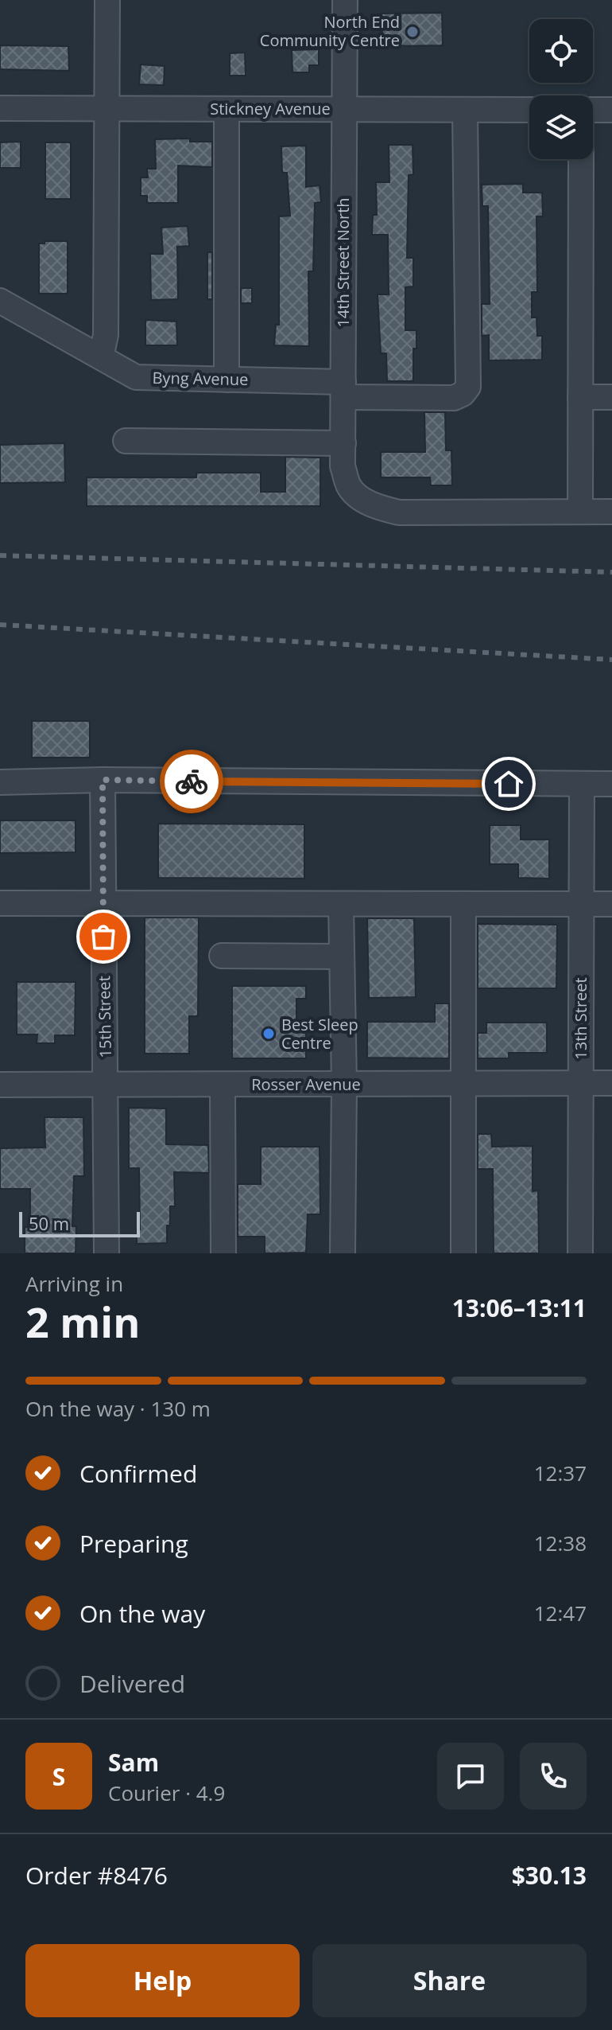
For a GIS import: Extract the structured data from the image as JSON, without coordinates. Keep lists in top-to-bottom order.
{
  "streets": {
    "street": [
      "Stickney Avenue",
      "14th Street North",
      "Byng Avenue",
      "15th Street",
      "13th Street",
      "Rosser Avenue"
    ]
  },
  "crossings": [
    ["Stickney Avenue", "14th Street North"],
    ["Stickney Avenue", "Byng Avenue"],
    ["14th Street North", "Byng Avenue"],
    ["15th Street", "Rosser Avenue"],
    ["13th Street", "Rosser Avenue"]
  ],
  "places": ["North End Community Centre", "Best Sleep Centre"],
  "scale_bar": "50 m",
  "page": {
    "scale": "50 m",
    "heading": ["2 min", "Arriving in", "13:06–13:11"],
    "panel": [
      "Sam",
      "Courier · 4.9",
      "Order #8476",
      "$30.13"
    ],
    "bar": "On the way · 130 m",
    "list": [
      ["Confirmed", "12:37"],
      ["Preparing", "12:38"],
      ["On the way", "12:47"],
      "Delivered"
    ],
    "round": "S",
    "buttons": ["Help", "Share"]
  }
}
